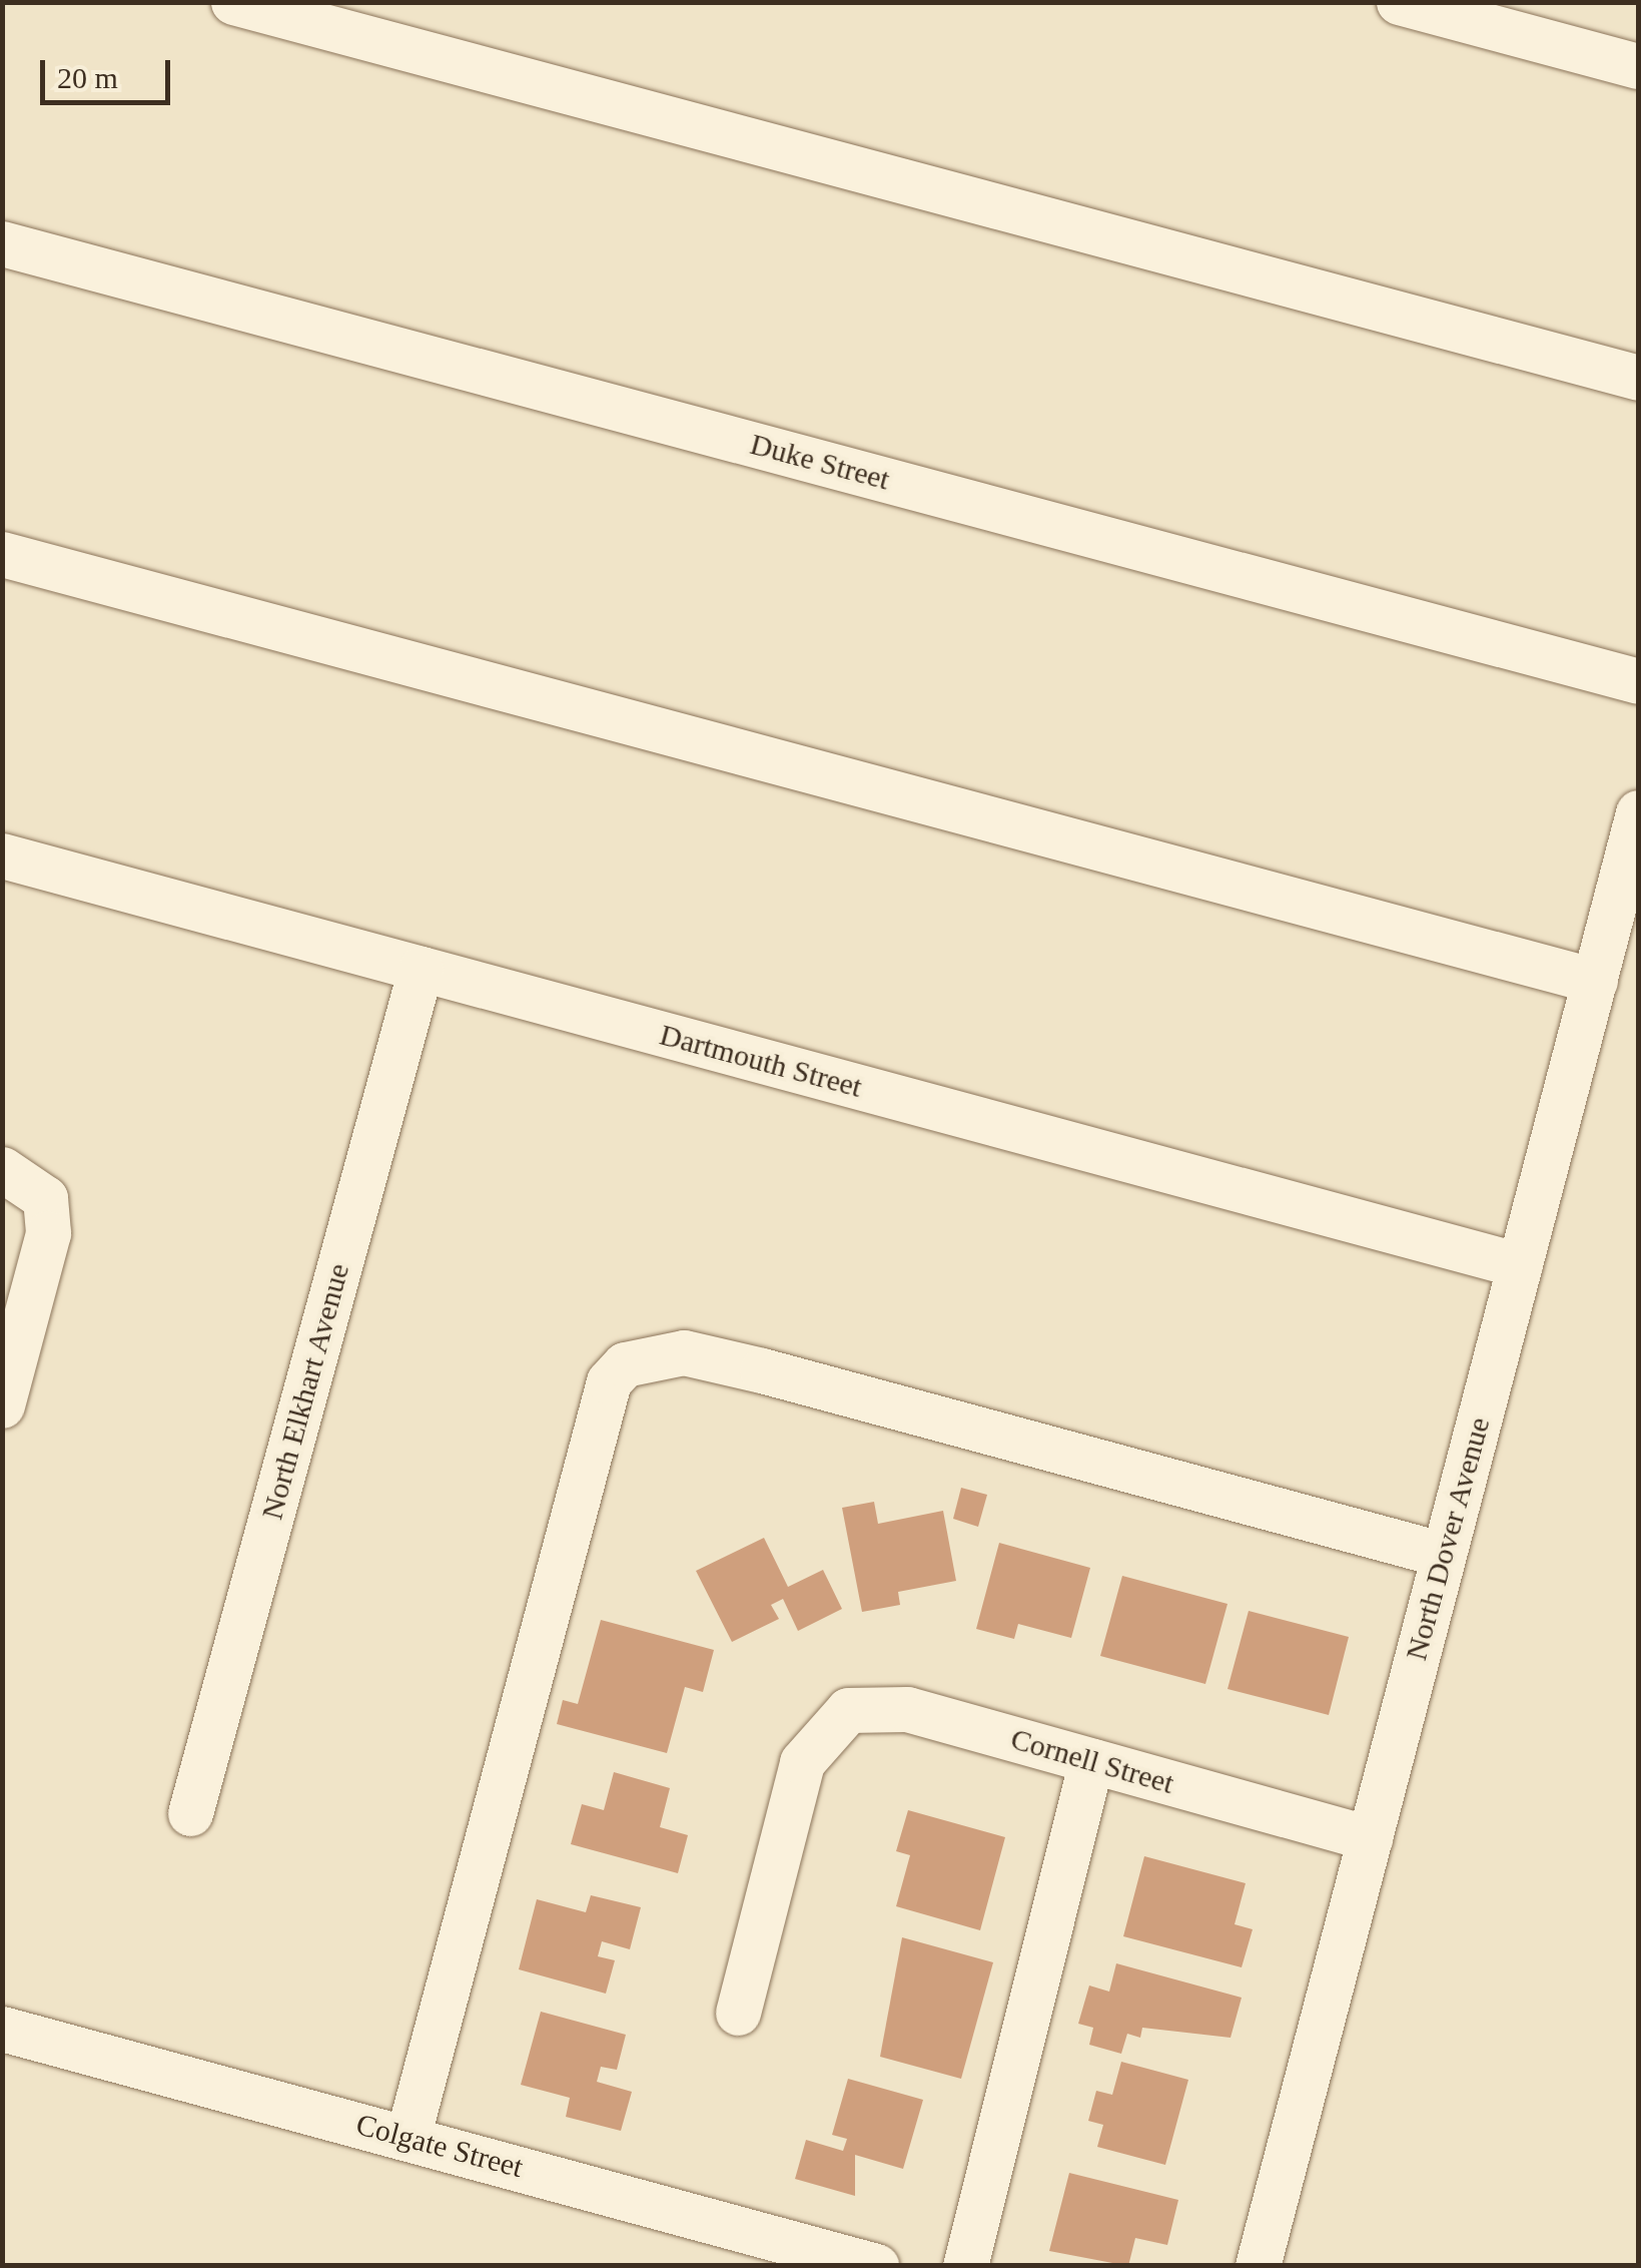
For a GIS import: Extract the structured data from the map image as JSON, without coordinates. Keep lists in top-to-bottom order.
{
  "streets": {
    "street": [
      "Duke Street",
      "Dartmouth Street",
      "North Elkhart Avenue",
      "North Dover Avenue",
      "Cornell Street",
      "Colgate Street"
    ]
  },
  "crossings": [
    ["Dartmouth Street", "North Elkhart Avenue"],
    ["Dartmouth Street", "North Dover Avenue"],
    ["North Dover Avenue", "Cornell Street"]
  ],
  "scale_bar": "20 m"
}
